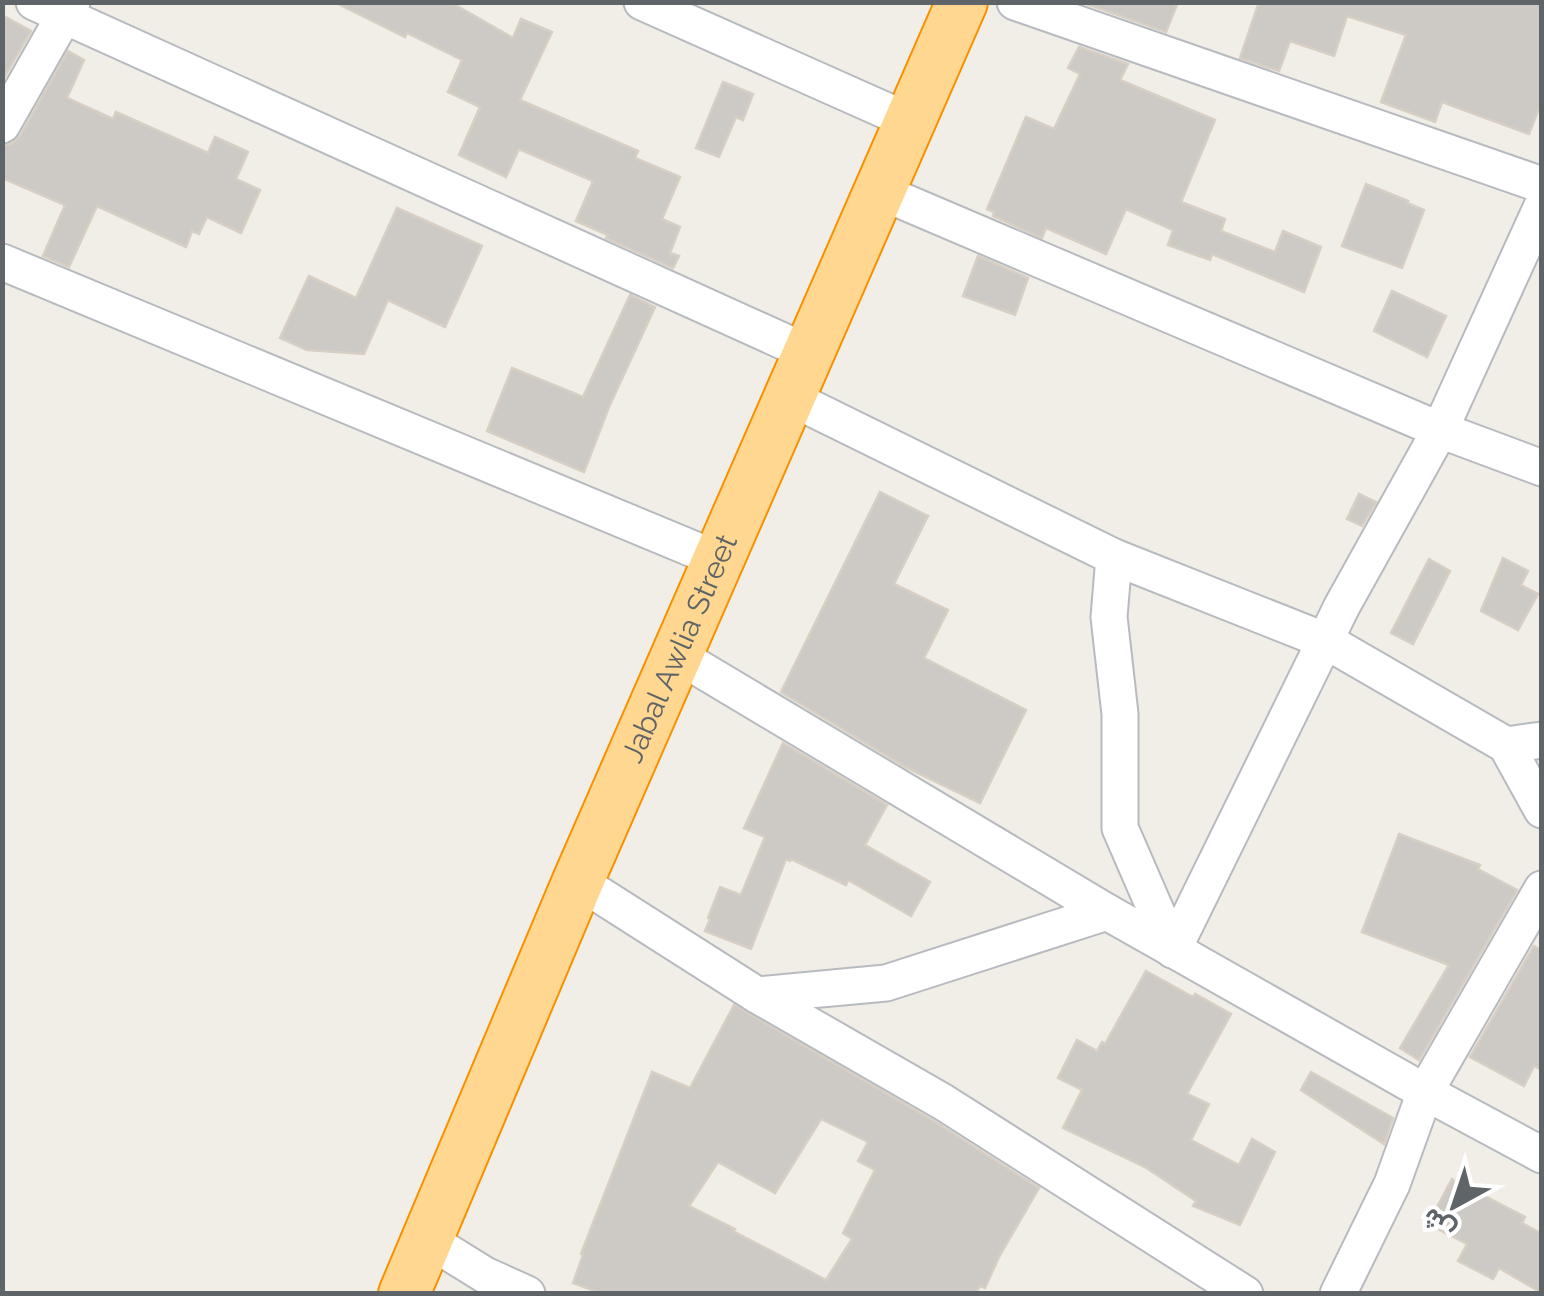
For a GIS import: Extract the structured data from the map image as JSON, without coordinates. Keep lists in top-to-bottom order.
{
  "streets": {
    "highway": ["Jabal Awlia Street"]
  },
  "north": "bottom left"
}
